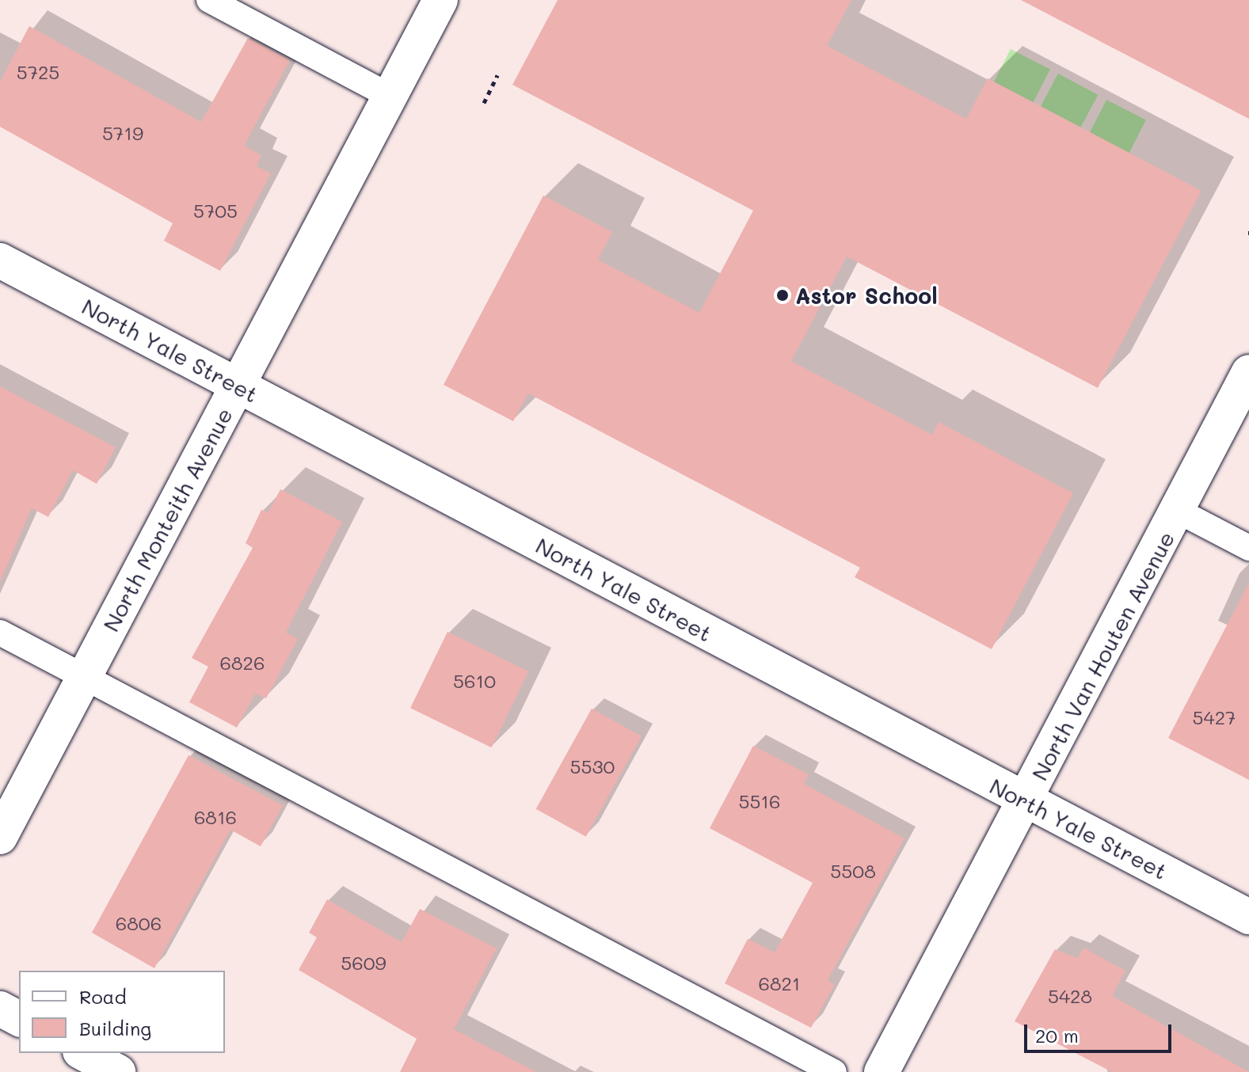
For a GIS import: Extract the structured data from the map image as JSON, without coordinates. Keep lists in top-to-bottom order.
{
  "streets": {
    "street": ["North Yale Street", "North Monteith Avenue", "North Van Houten Avenue"]
  },
  "crossings": [
    ["North Yale Street", "North Monteith Avenue"],
    ["North Yale Street", "North Van Houten Avenue"]
  ],
  "places": ["Astor School"],
  "house_numbers": [
    "5725",
    "5719",
    "5705",
    "6826",
    "5610",
    "5427",
    "5530",
    "5516",
    "6816",
    "5508",
    "6806",
    "5609",
    "6821",
    "5428"
  ],
  "legend": ["Road", "Building"],
  "scale_bar": "20 m"
}
